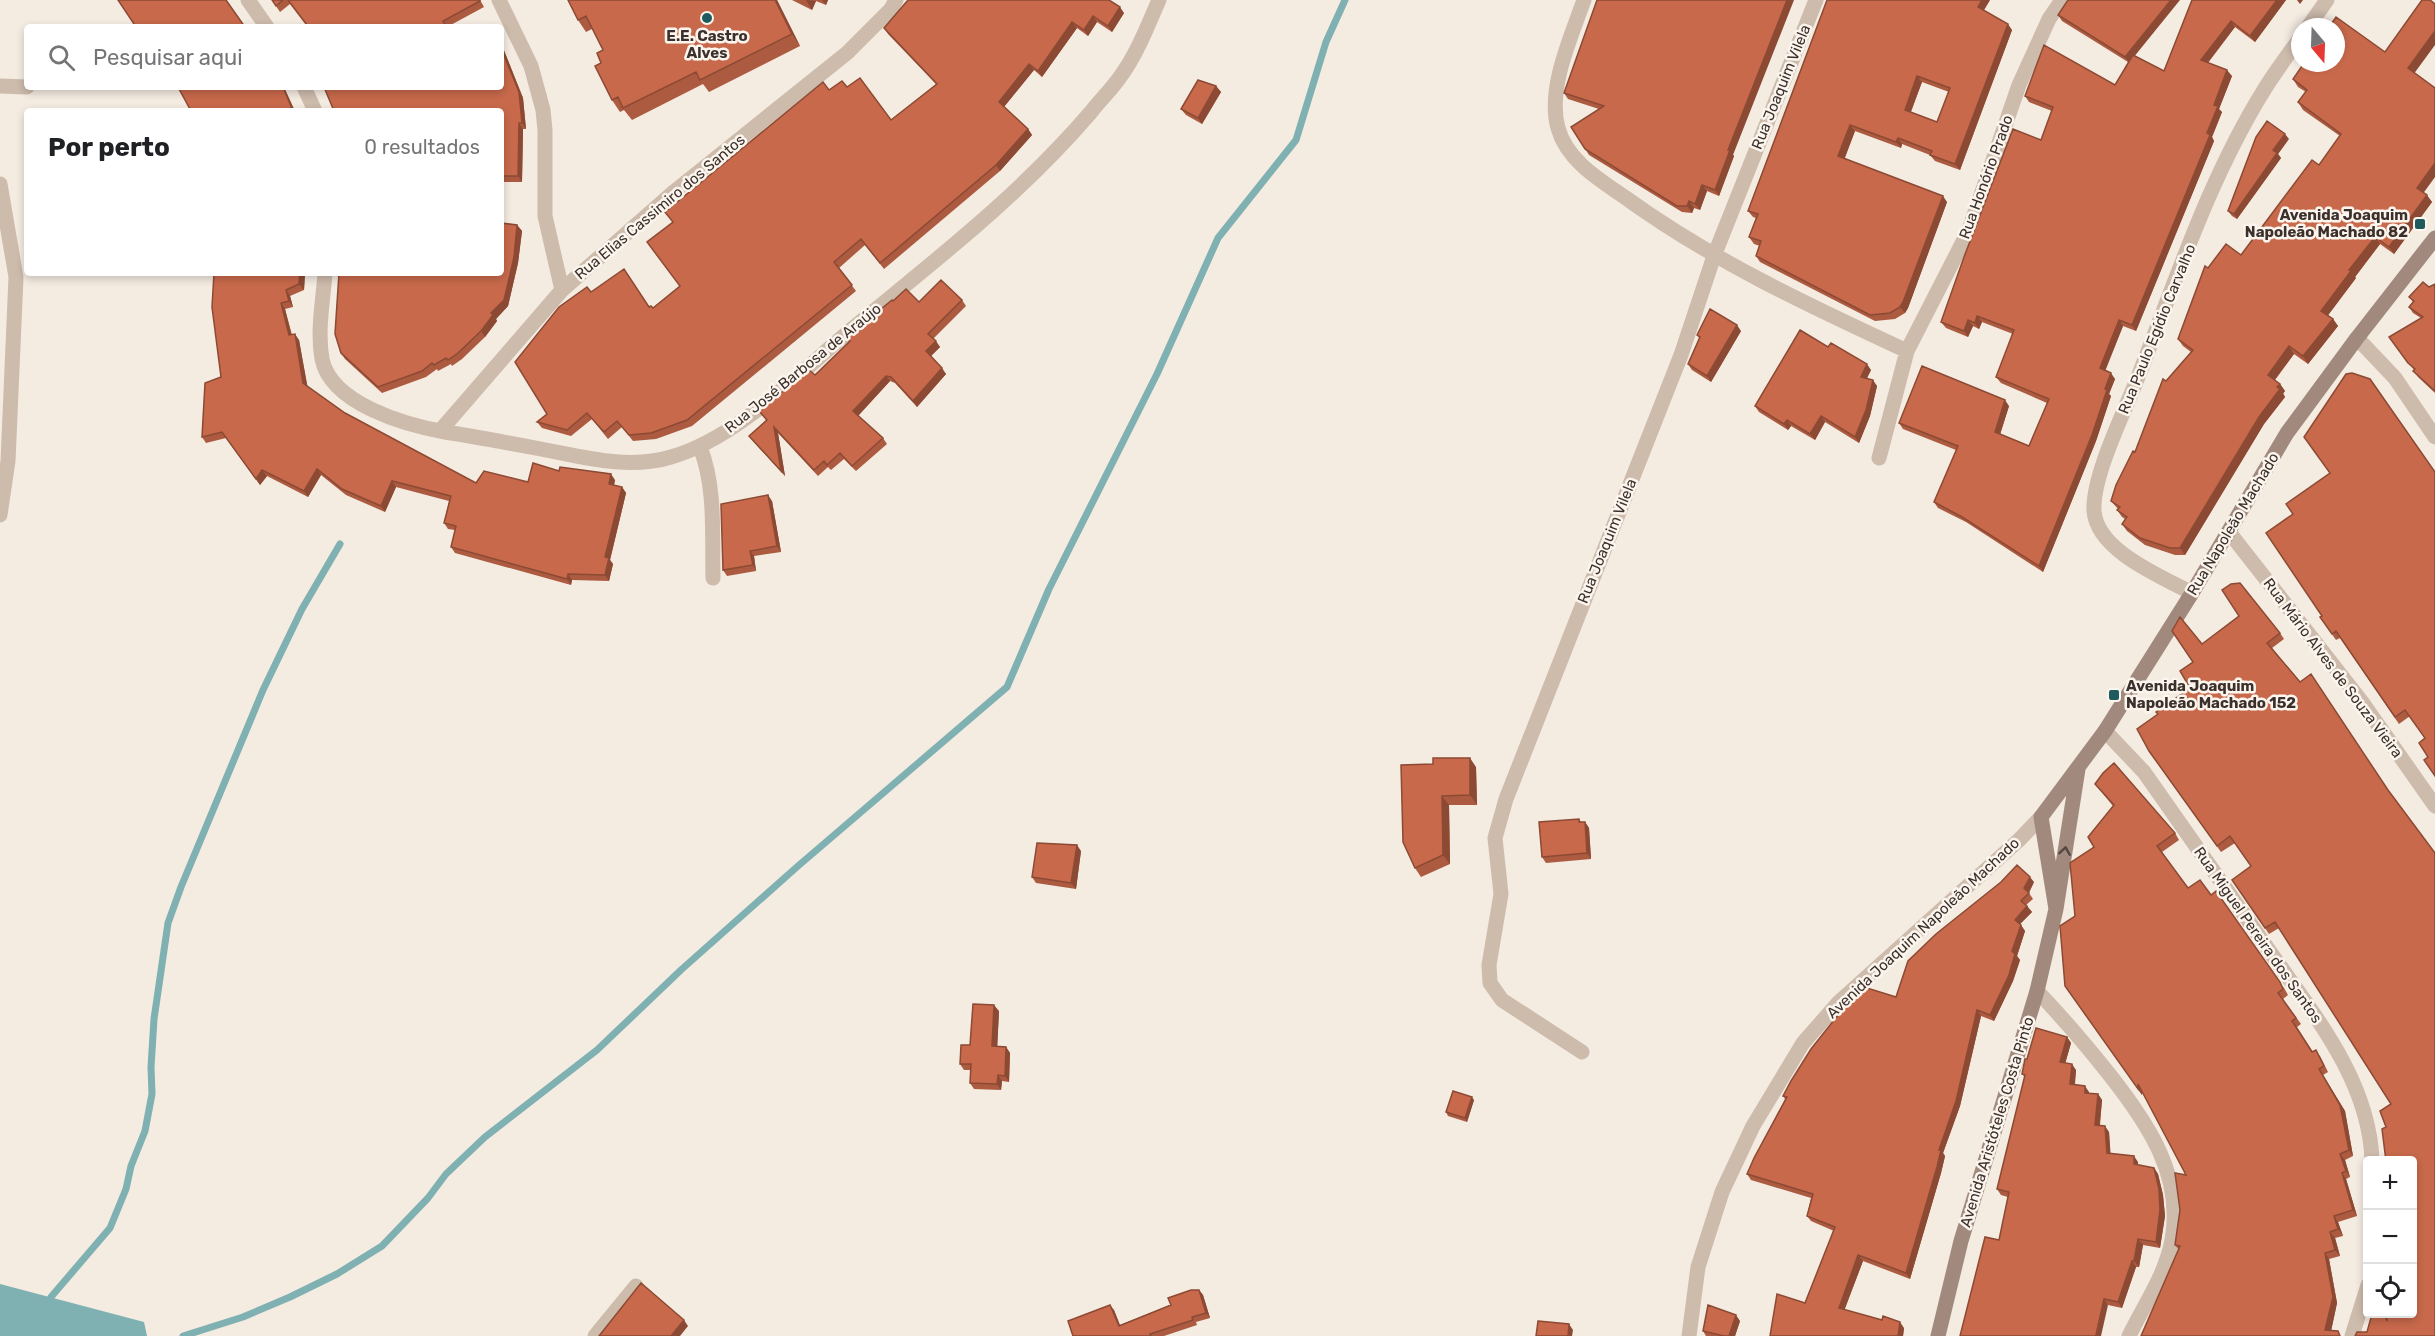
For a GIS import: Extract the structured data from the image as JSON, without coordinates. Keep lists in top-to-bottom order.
{
  "streets": {
    "main road": ["Rua Napoleão Machado", "Avenida Aristóteles Costa Pinto"],
    "street": [
      "Rua Joaquim Vilela",
      "Rua Honório Prado",
      "Rua Elias Cassimiro dos Santos",
      "Rua Paulo Egídio Carvalho",
      "Rua José Barbosa de Araújo",
      "Rua Mário Alves de Souza Vieira",
      "Avenida Joaquim Napoleão Machado",
      "Rua Miguel Pereira dos Santos"
    ]
  },
  "crossings": [
    ["Rua Elias Cassimiro dos Santos", "Rua José Barbosa de Araújo"],
    ["Rua Paulo Egídio Carvalho", "Rua Napoleão Machado"],
    ["Rua Napoleão Machado", "Rua Mário Alves de Souza Vieira"],
    ["Rua Napoleão Machado", "Avenida Joaquim Napoleão Machado"],
    ["Rua Napoleão Machado", "Rua Miguel Pereira dos Santos"],
    ["Rua Napoleão Machado", "Avenida Aristóteles Costa Pinto"],
    ["Avenida Joaquim Napoleão Machado", "Avenida Aristóteles Costa Pinto"]
  ],
  "places": {
    "other": ["E.E. Castro Alves"],
    "transit": ["Avenida Joaquim Napoleão Machado 82", "Avenida Joaquim Napoleão Machado 152"]
  },
  "north": "bottom",
  "page": {
    "search": "Pesquisar aqui",
    "heading": ["Por perto", "0 resultados"],
    "map_buttons": ["+", "−"]
  }
}
